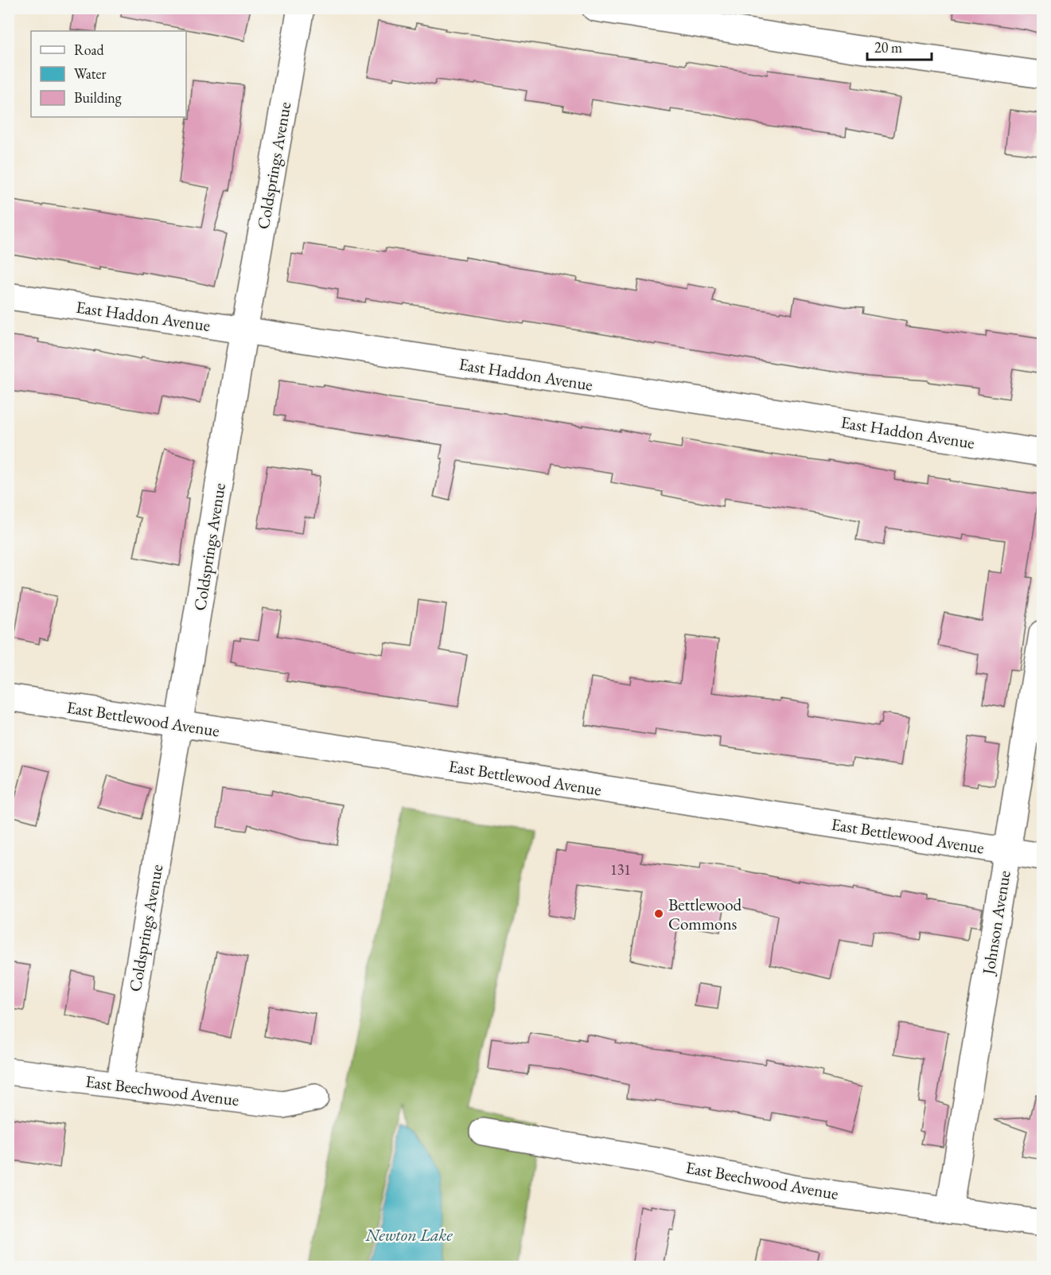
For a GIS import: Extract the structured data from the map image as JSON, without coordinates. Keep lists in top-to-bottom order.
{
  "streets": {
    "street": [
      "Coldsprings Avenue",
      "East Haddon Avenue",
      "East Bettlewood Avenue",
      "Johnson Avenue",
      "East Beechwood Avenue"
    ]
  },
  "crossings": [
    ["Coldsprings Avenue", "East Haddon Avenue"],
    ["Coldsprings Avenue", "East Bettlewood Avenue"],
    ["Coldsprings Avenue", "East Beechwood Avenue"],
    ["East Bettlewood Avenue", "Johnson Avenue"],
    ["Johnson Avenue", "East Beechwood Avenue"]
  ],
  "water": ["Newton Lake"],
  "places": ["Bettlewood Commons"],
  "house_numbers": ["131"],
  "legend": ["Road", "Water", "Building"],
  "scale_bar": "20 m"
}
